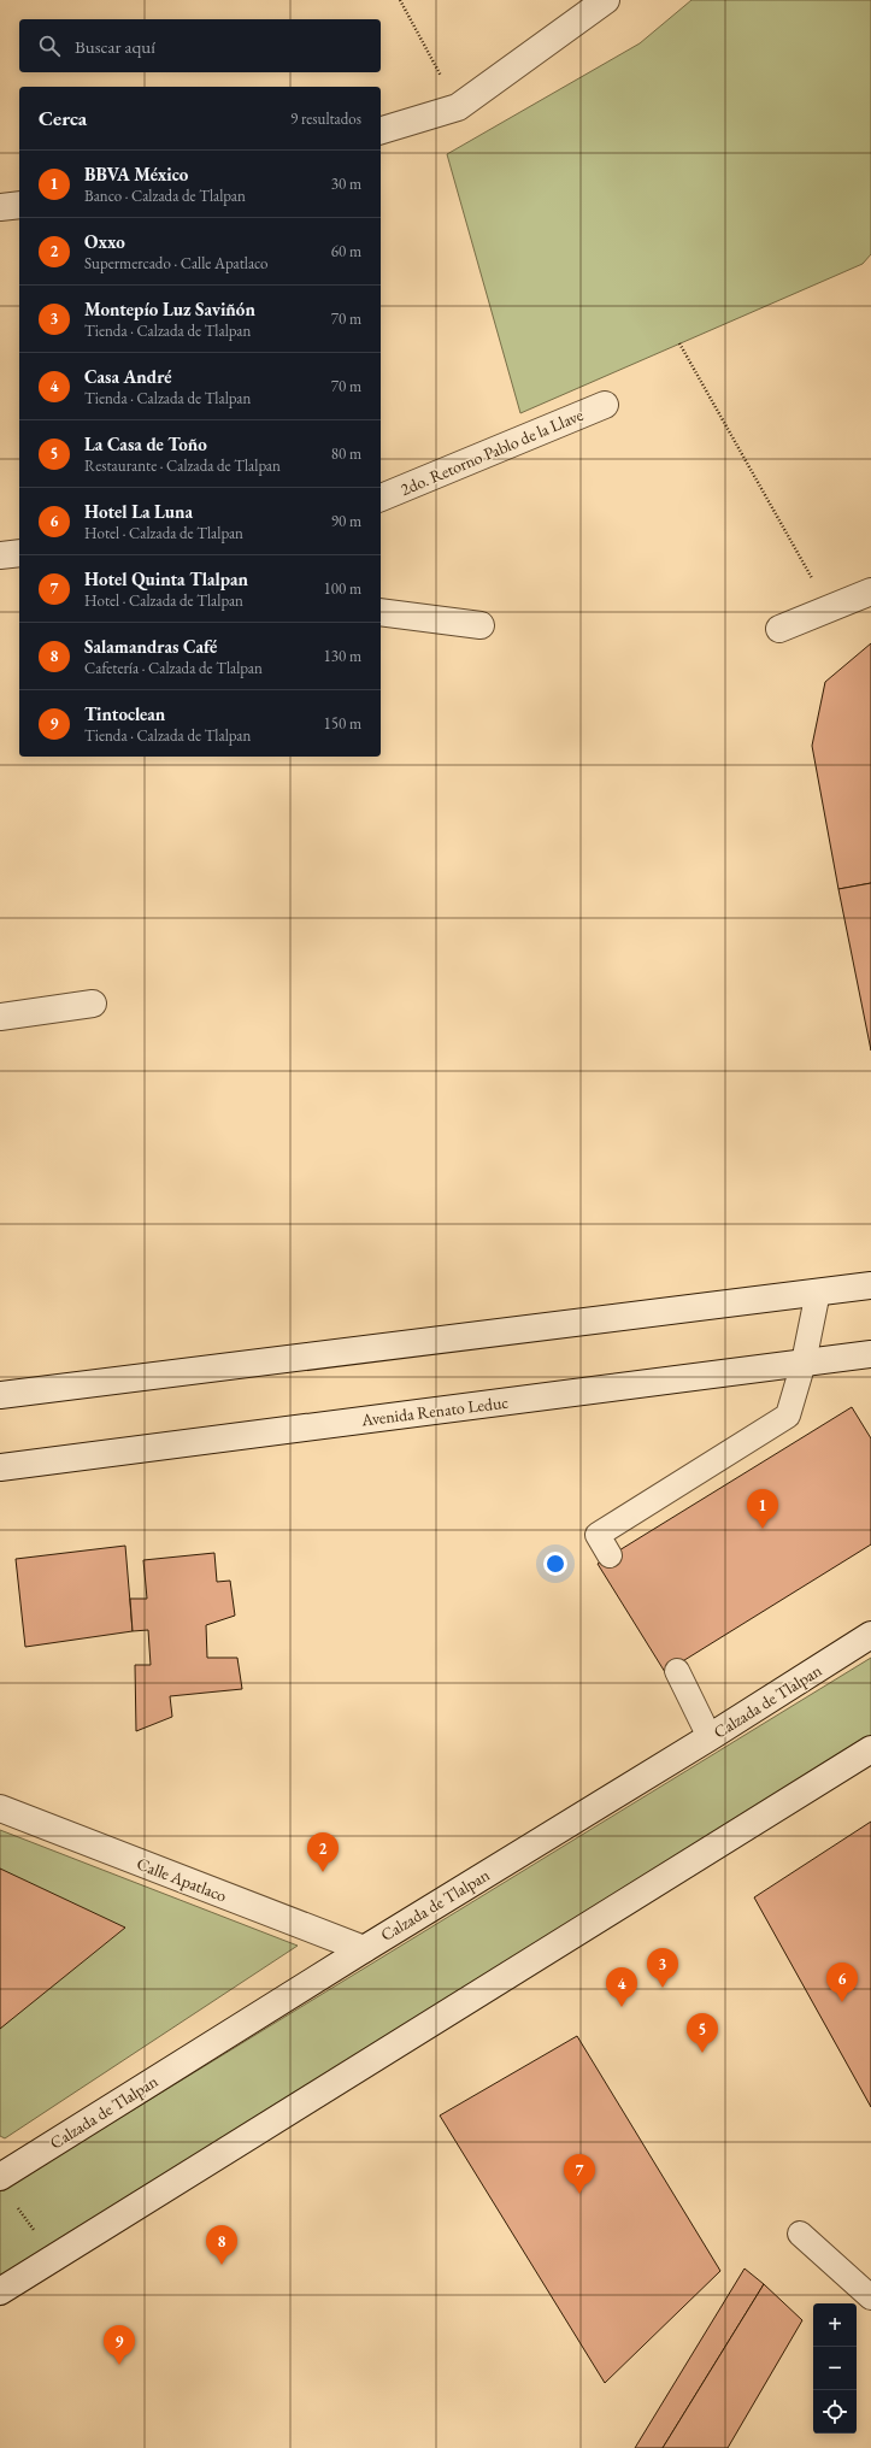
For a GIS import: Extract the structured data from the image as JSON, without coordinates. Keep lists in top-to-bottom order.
{
  "streets": {
    "street": [
      "2do. Retorno Pablo de la Llave",
      "Avenida Renato Leduc",
      "Calzada de Tlalpan",
      "Calle Apatlaco"
    ]
  },
  "crossings": [
    ["Calzada de Tlalpan", "Calle Apatlaco"]
  ],
  "page": {
    "search": "Buscar aquí",
    "heading": ["Cerca", "9 resultados"],
    "list": [
      {
        "mark": "1",
        "name": "BBVA México",
        "note": "Banco · Calzada de Tlalpan",
        "value": "30 m"
      },
      {
        "mark": "2",
        "name": "Oxxo",
        "note": "Supermercado · Calle Apatlaco",
        "value": "60 m"
      },
      {
        "mark": "3",
        "name": "Montepío Luz Saviñón",
        "note": "Tienda · Calzada de Tlalpan",
        "value": "70 m"
      },
      {
        "mark": "4",
        "name": "Casa André",
        "note": "Tienda · Calzada de Tlalpan",
        "value": "70 m"
      },
      {
        "mark": "5",
        "name": "La Casa de Toño",
        "note": "Restaurante · Calzada de Tlalpan",
        "value": "80 m"
      },
      {
        "mark": "6",
        "name": "Hotel La Luna",
        "note": "Hotel · Calzada de Tlalpan",
        "value": "90 m"
      },
      {
        "mark": "7",
        "name": "Hotel Quinta Tlalpan",
        "note": "Hotel · Calzada de Tlalpan",
        "value": "100 m"
      },
      {
        "mark": "8",
        "name": "Salamandras Café",
        "note": "Cafetería · Calzada de Tlalpan",
        "value": "130 m"
      },
      {
        "mark": "9",
        "name": "Tintoclean",
        "note": "Tienda · Calzada de Tlalpan",
        "value": "150 m"
      }
    ],
    "pins": [
      "1",
      "2",
      "3",
      "6",
      "4",
      "5",
      "7",
      "8",
      "9"
    ],
    "map_buttons": ["+", "−"]
  }
}
